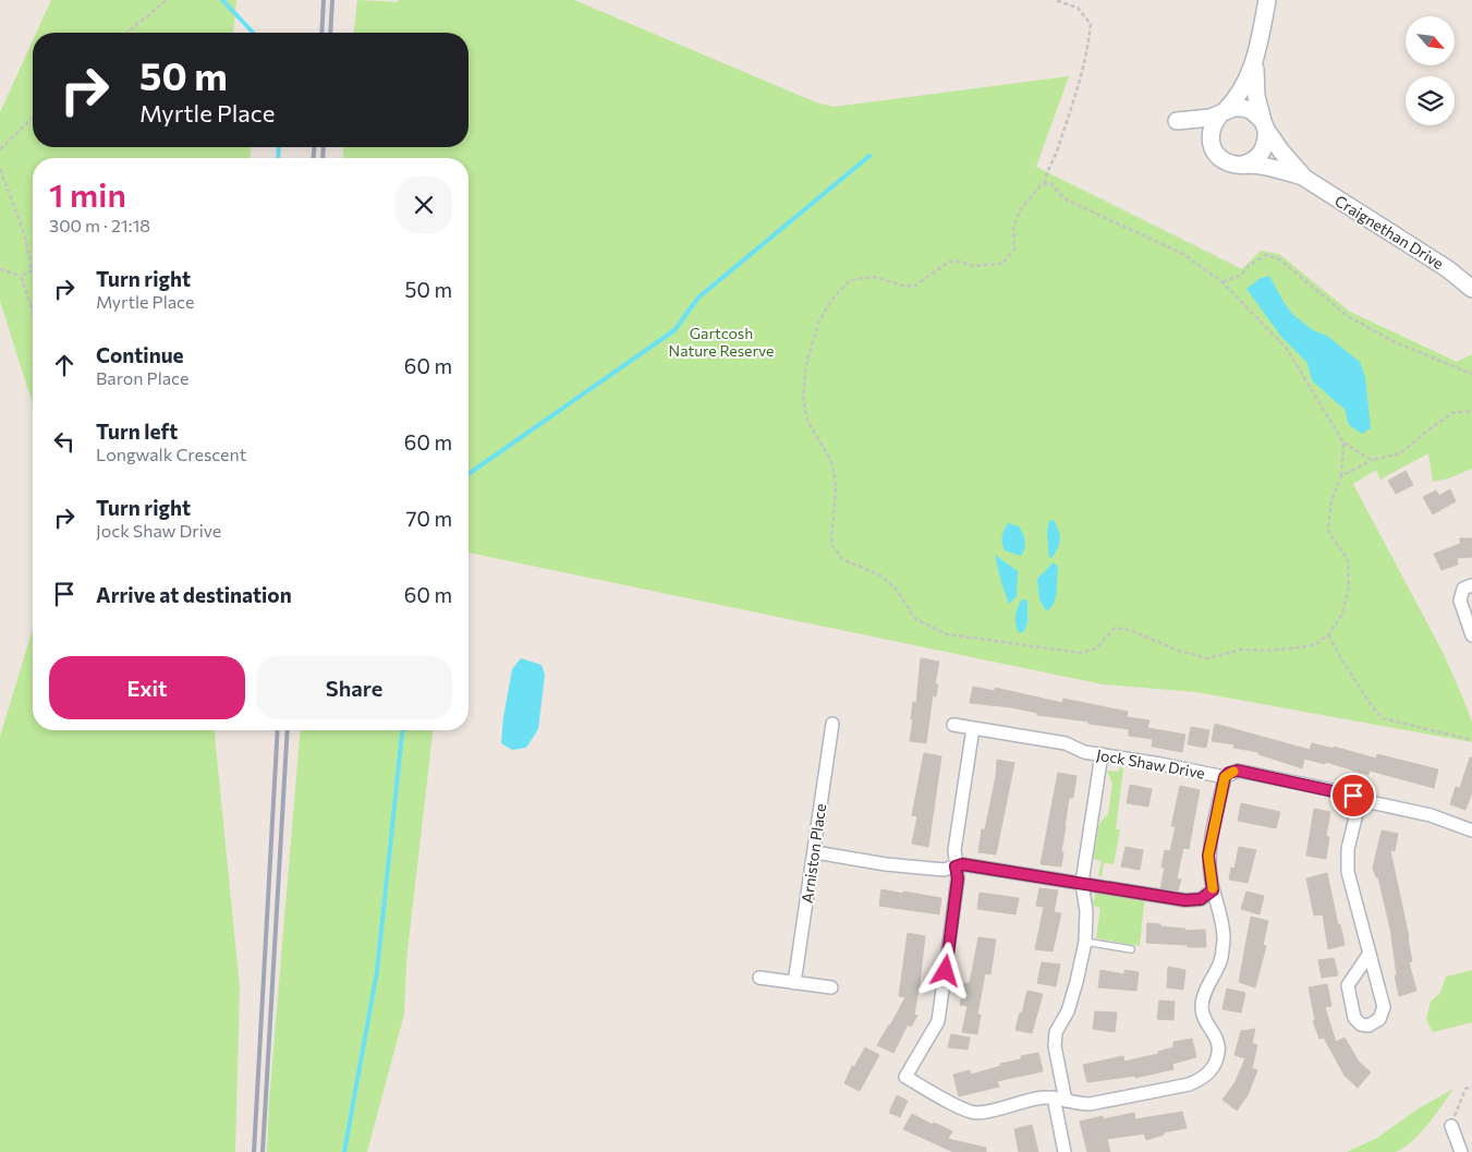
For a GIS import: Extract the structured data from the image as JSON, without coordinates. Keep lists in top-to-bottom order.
{
  "streets": {
    "street": ["Craignethan Drive", "Jock Shaw Drive", "Arniston Place"]
  },
  "parks": ["Gartcosh Nature Reserve"],
  "north": "bottom right",
  "page": {
    "turn": ["50 m", "Myrtle Place"],
    "heading": ["1 min", "300 m · 21:18"],
    "list": [
      {
        "name": "Turn right",
        "note": "Myrtle Place",
        "value": "50 m"
      },
      {
        "name": "Continue",
        "note": "Baron Place",
        "value": "60 m"
      },
      {
        "name": "Turn left",
        "note": "Longwalk Crescent",
        "value": "60 m"
      },
      {
        "name": "Turn right",
        "note": "Jock Shaw Drive",
        "value": "70 m"
      },
      {
        "name": "Arrive at destination",
        "value": "60 m"
      }
    ],
    "buttons": ["Exit", "Share"]
  }
}
